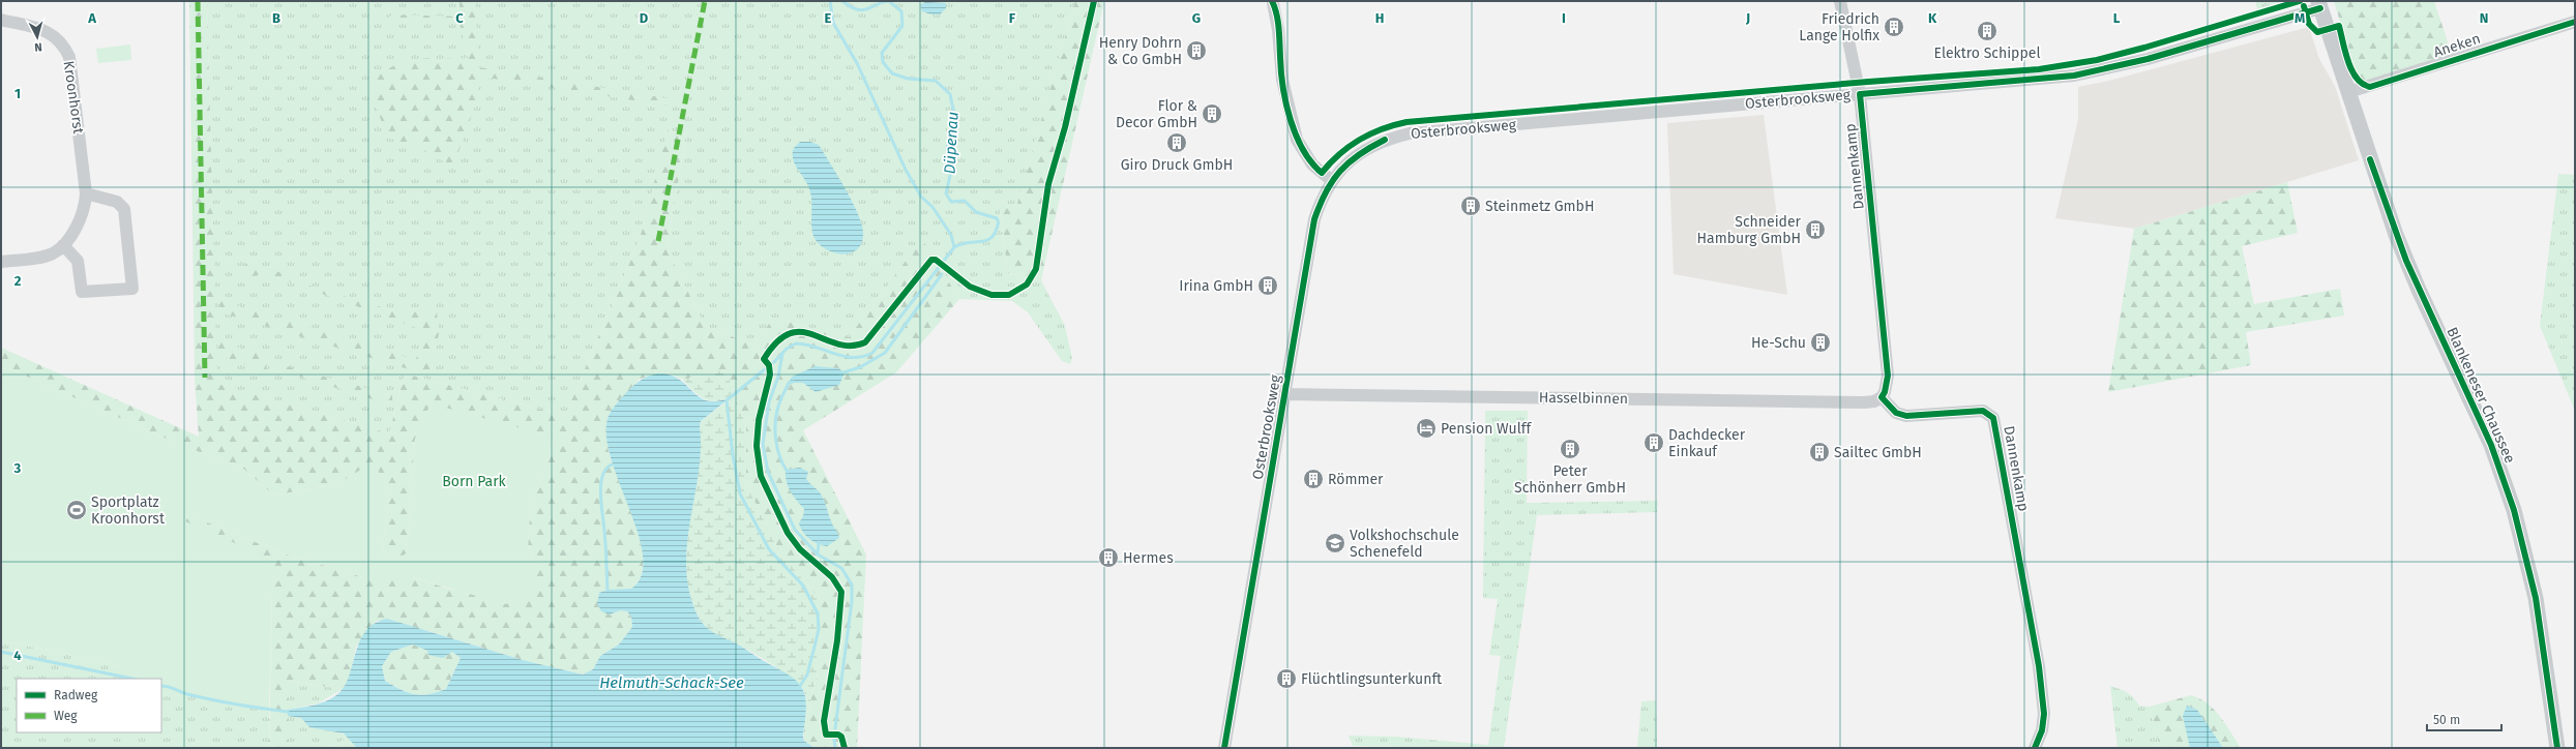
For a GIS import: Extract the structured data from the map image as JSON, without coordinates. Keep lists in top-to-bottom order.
{
  "streets": {
    "main road": ["Blankeneser Chaussee"],
    "street": [
      "Aneken",
      "Kroonhorst",
      "Osterbrooksweg",
      "Dannenkamp",
      "Hasselbinnen"
    ]
  },
  "crossings": [
    ["Aneken", "Blankeneser Chaussee"],
    ["Osterbrooksweg", "Dannenkamp"],
    ["Osterbrooksweg", "Blankeneser Chaussee"],
    ["Osterbrooksweg", "Hasselbinnen"],
    ["Dannenkamp", "Hasselbinnen"]
  ],
  "water": ["Düpenau", "Helmuth-Schack-See"],
  "parks": ["Born Park"],
  "places": {
    "building": [
      "Friedrich Lange Holfix",
      "Elektro Schippel",
      "Henry Dohrn & Co GmbH",
      "Flor & Decor GmbH",
      "Giro Druck GmbH",
      "Steinmetz GmbH",
      "Schneider Hamburg GmbH",
      "Irina GmbH",
      "He-Schu",
      "Dachdecker Einkauf",
      "Peter Schönherr GmbH",
      "Sailtec GmbH",
      "Römmer",
      "Hermes",
      "Flüchtlingsunterkunft"
    ],
    "hotel": ["Pension Wulff"],
    "sports": ["Sportplatz Kroonhorst"],
    "school or university": ["Volkshochschule Schenefeld"]
  },
  "legend": ["Radweg", "Weg"],
  "scale_bar": "50 m",
  "north": "bottom",
  "grid": {
    "columns": [
      "A",
      "B",
      "C",
      "D",
      "E",
      "F",
      "G",
      "H",
      "I",
      "J",
      "K",
      "L",
      "M",
      "N"
    ],
    "rows": [
      "1",
      "2",
      "3",
      "4"
    ]
  }
}
